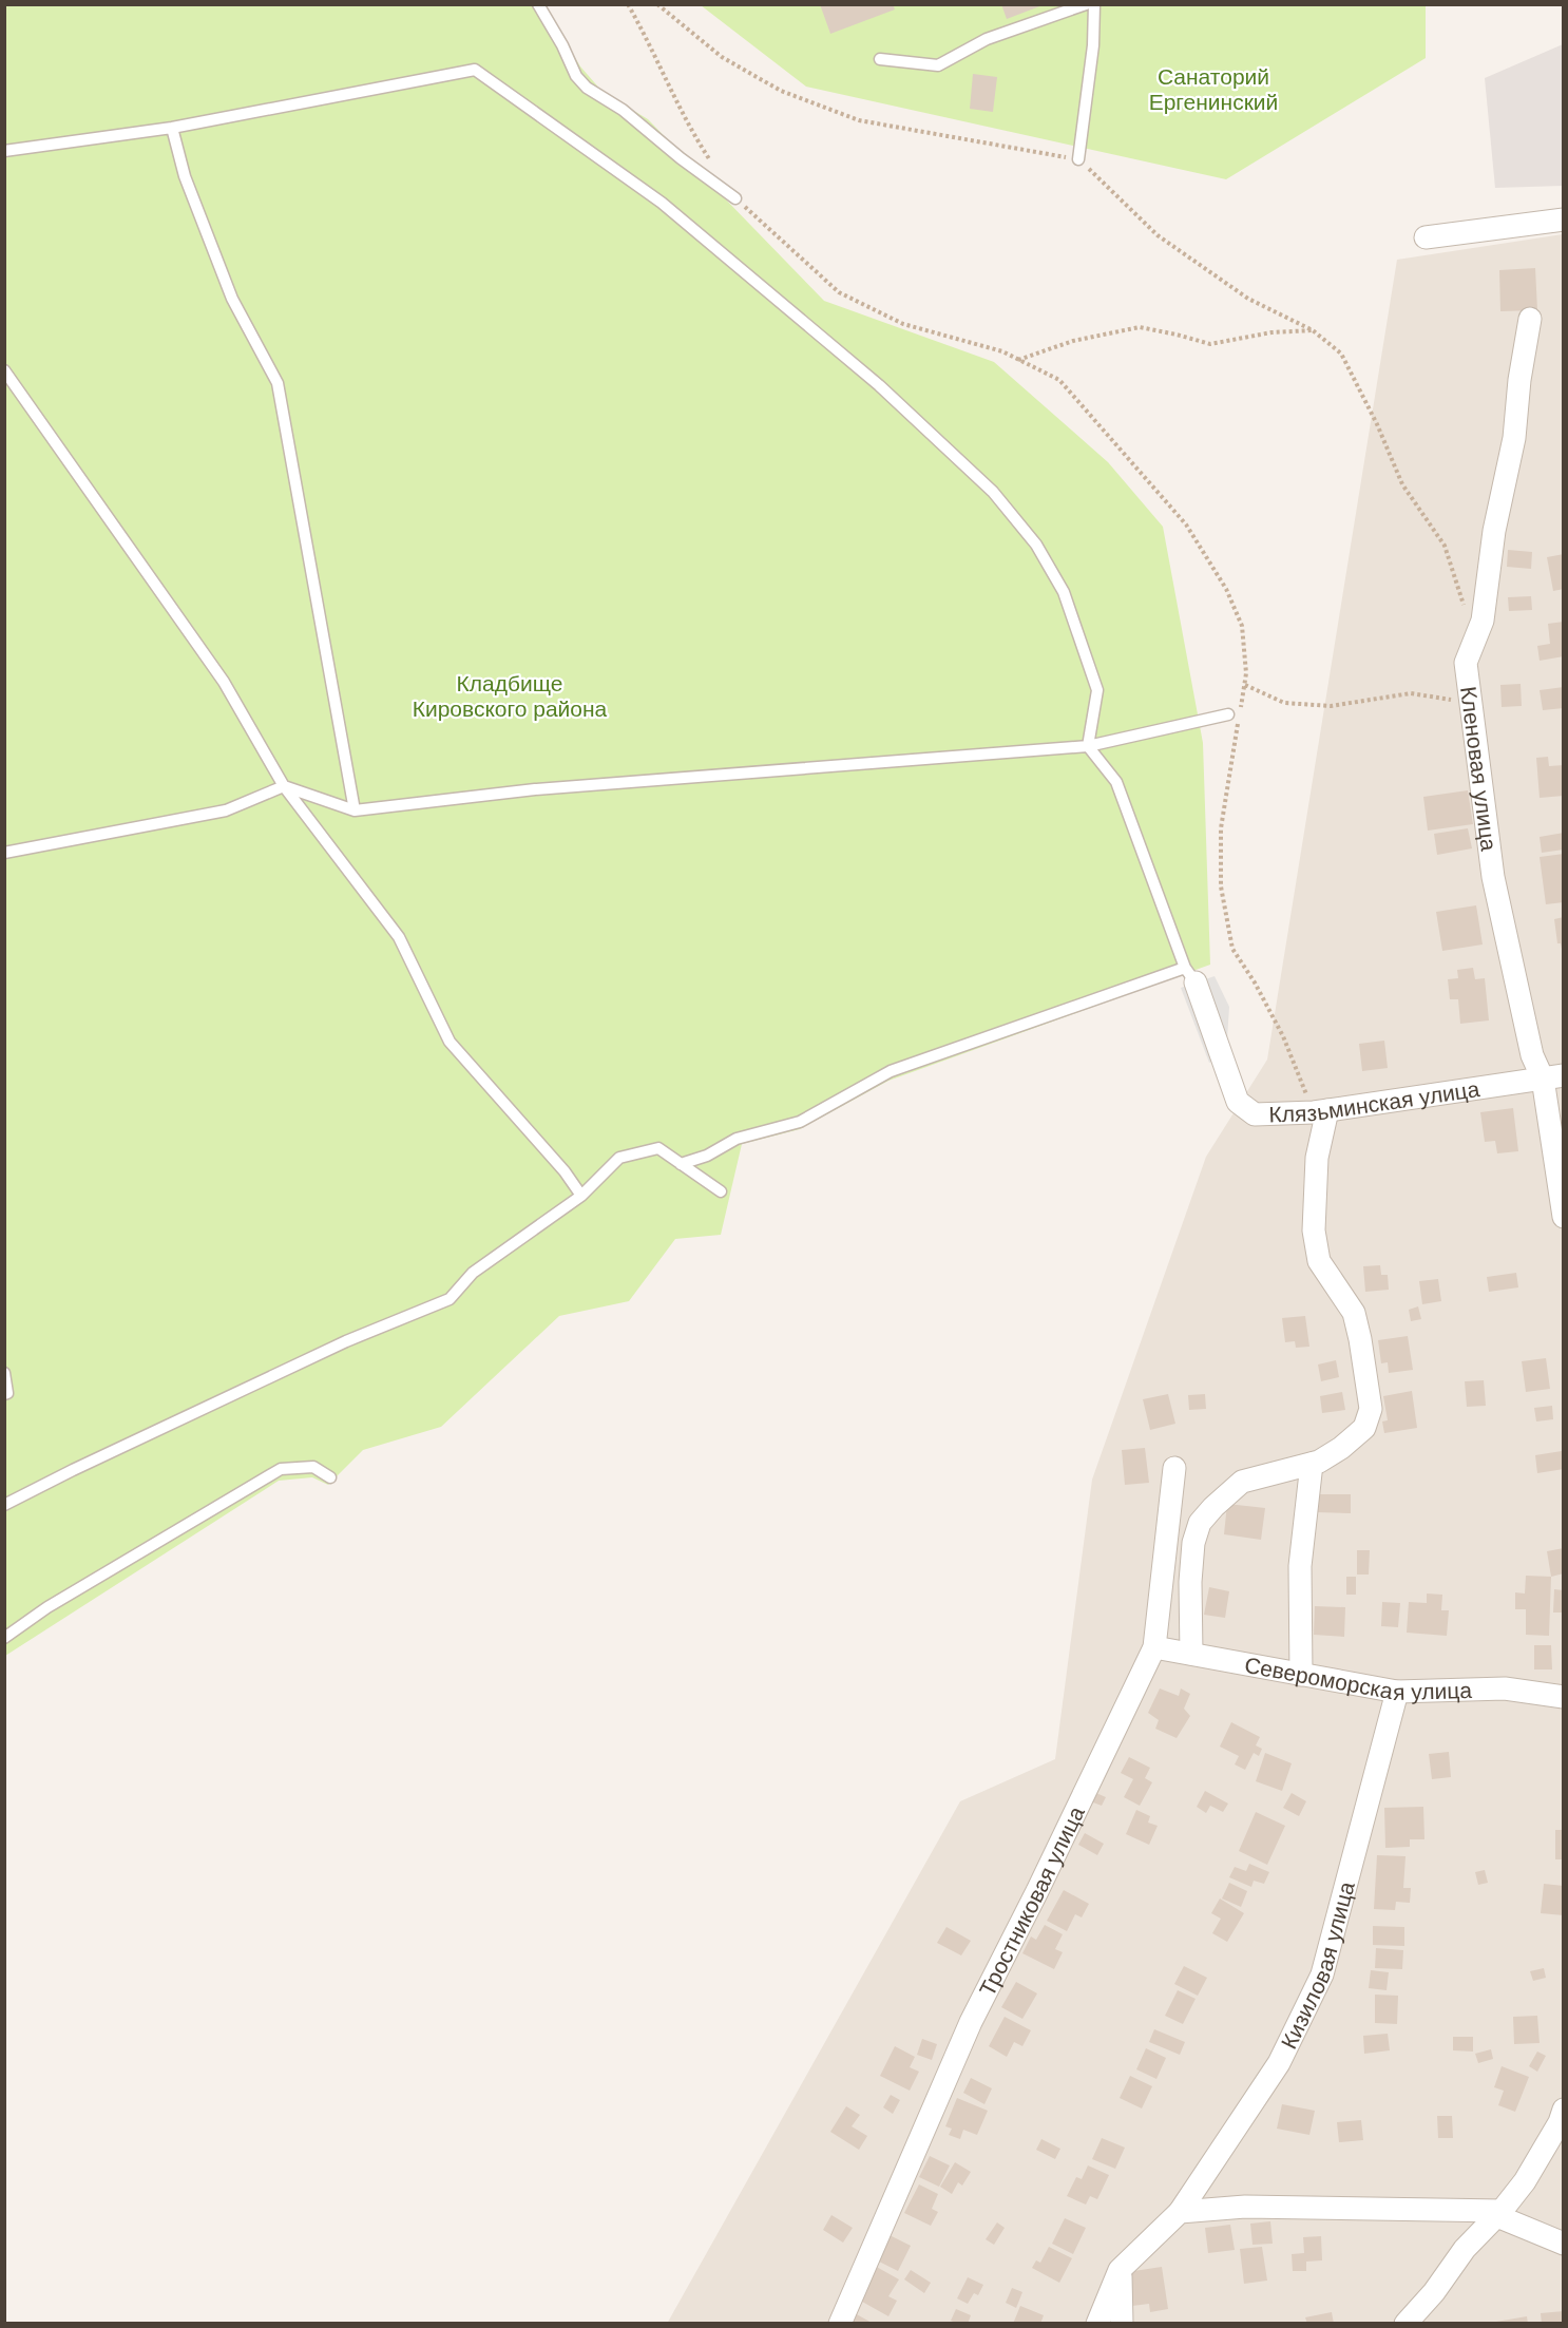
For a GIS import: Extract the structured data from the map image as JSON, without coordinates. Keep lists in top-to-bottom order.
{
  "streets": {
    "street": [
      "Кленовая улица",
      "Клязьминская улица",
      "Североморская улица",
      "Тростниковая улица",
      "Кизиловая улица"
    ]
  },
  "crossings": [
    ["Кленовая улица", "Клязьминская улица"],
    ["Североморская улица", "Тростниковая улица"],
    ["Североморская улица", "Кизиловая улица"]
  ],
  "parks": ["Санаторий Ергенинский", "Кладбище Кировского района"]
}
